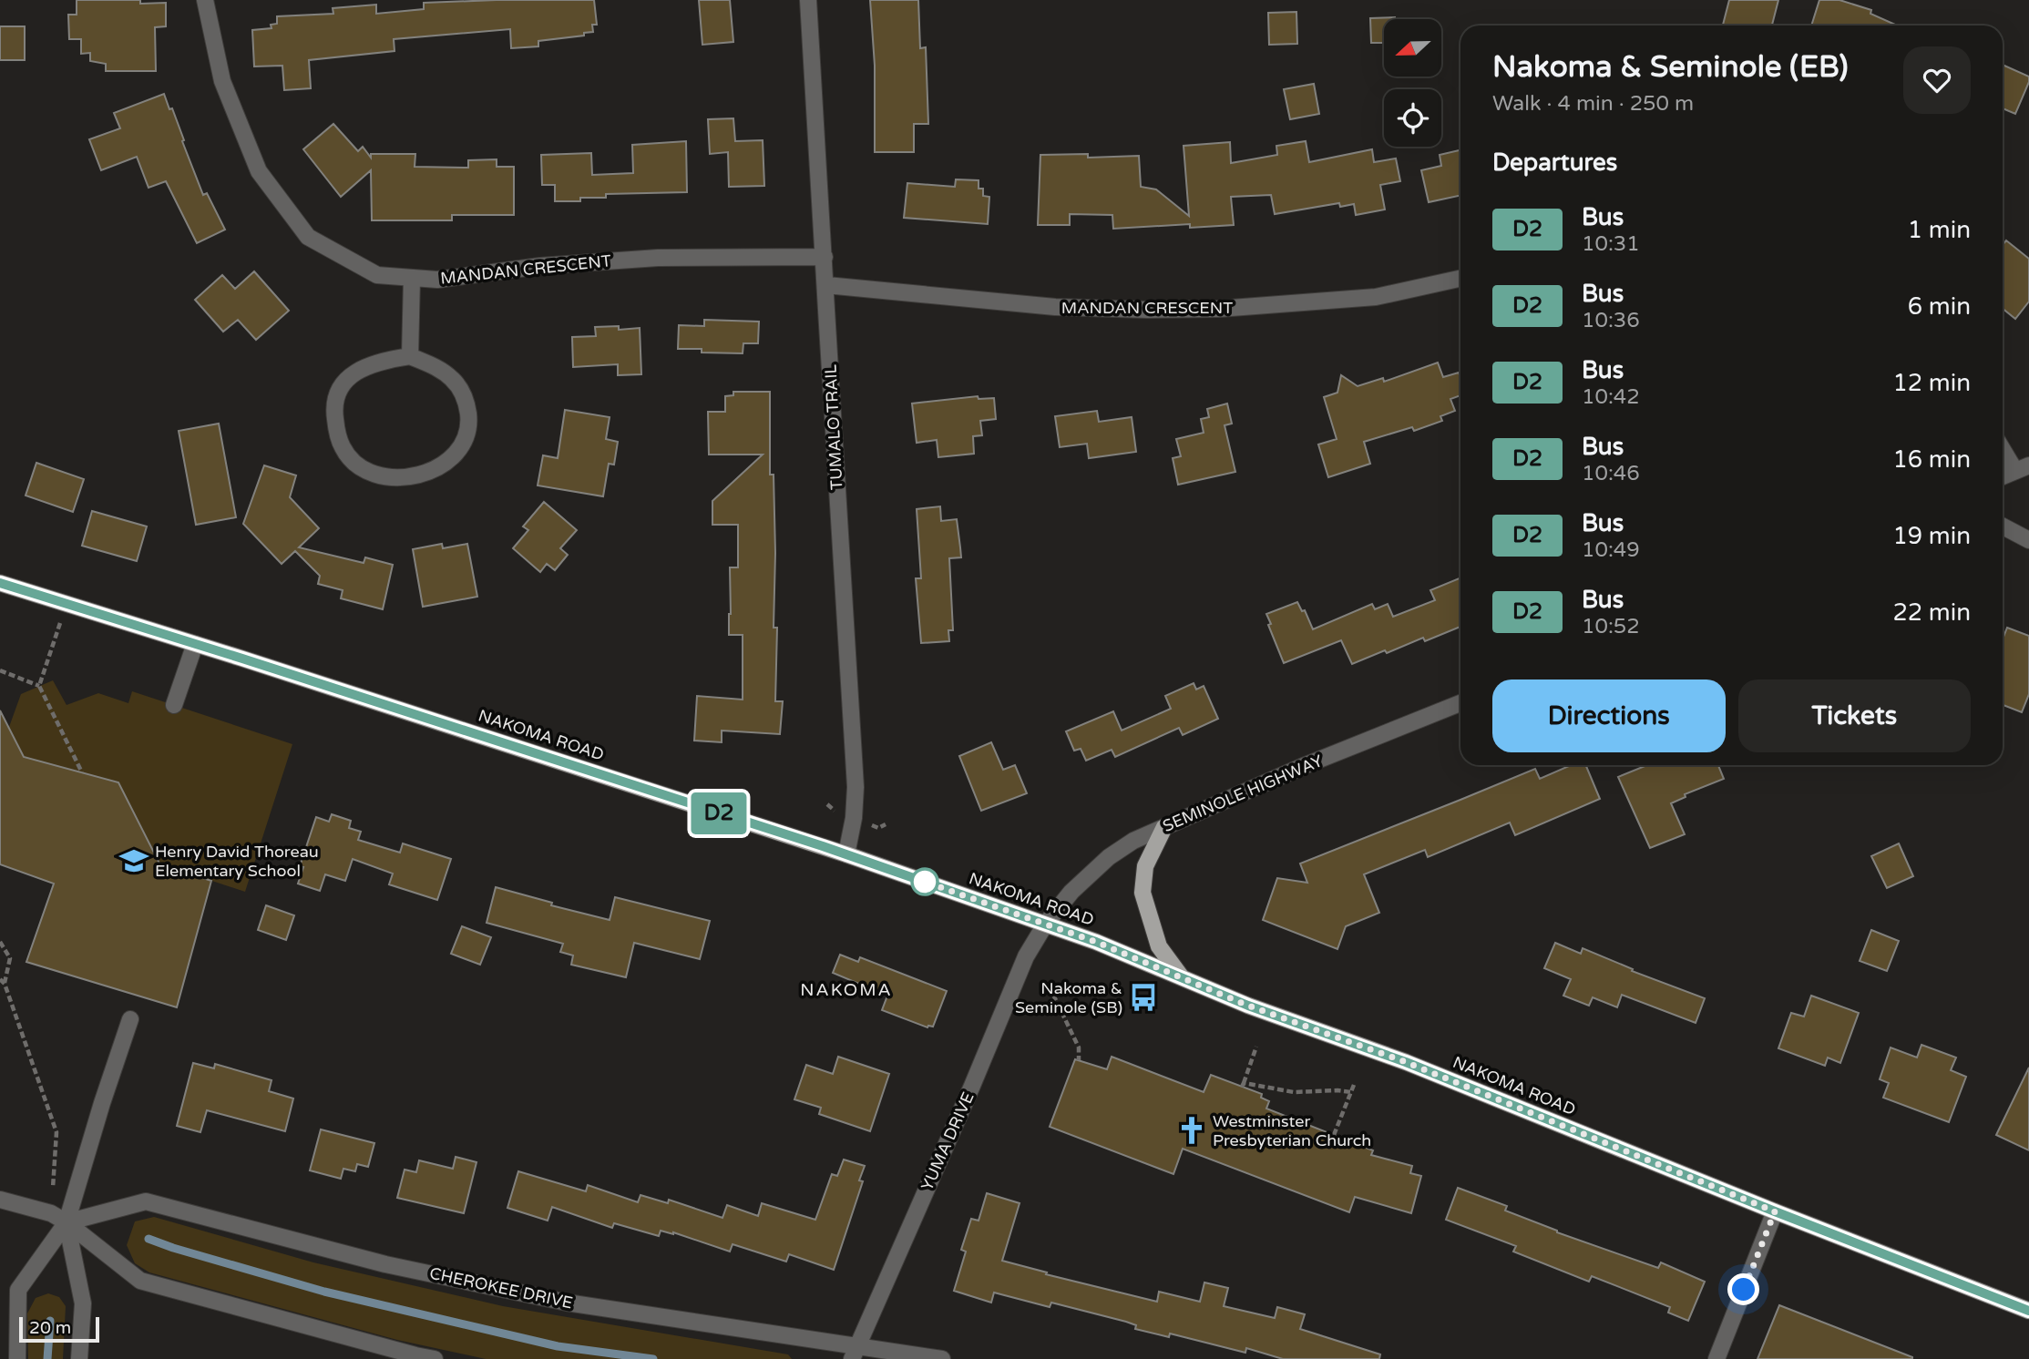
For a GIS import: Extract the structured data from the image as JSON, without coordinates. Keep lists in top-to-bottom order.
{
  "streets": {
    "main road": ["NAKOMA ROAD"],
    "street": [
      "MANDAN CRESCENT",
      "TUMALO TRAIL",
      "SEMINOLE HIGHWAY",
      "YUMA DRIVE",
      "CHEROKEE DRIVE"
    ]
  },
  "crossings": [
    ["MANDAN CRESCENT", "TUMALO TRAIL"],
    ["TUMALO TRAIL", "NAKOMA ROAD"],
    ["NAKOMA ROAD", "SEMINOLE HIGHWAY"],
    ["NAKOMA ROAD", "YUMA DRIVE"],
    ["SEMINOLE HIGHWAY", "YUMA DRIVE"],
    ["YUMA DRIVE", "CHEROKEE DRIVE"]
  ],
  "districts": ["NAKOMA"],
  "places": {
    "school or university": ["Henry David Thoreau Elementary School"],
    "bus stop": ["Nakoma & Seminole (SB)"],
    "church": ["Westminster Presbyterian Church"]
  },
  "lines": ["bus line D2"],
  "scale_bar": "20 m",
  "north": "left",
  "page": {
    "on_map": "D2",
    "heading": [
      ["Nakoma & Seminole (EB)", "Walk · 4 min · 250 m"],
      "Departures"
    ],
    "list": [
      {
        "mark": "D2",
        "name": "Bus",
        "note": "10:31",
        "value": "1 min"
      },
      {
        "mark": "D2",
        "name": "Bus",
        "note": "10:36",
        "value": "6 min"
      },
      {
        "mark": "D2",
        "name": "Bus",
        "note": "10:42",
        "value": "12 min"
      },
      {
        "mark": "D2",
        "name": "Bus",
        "note": "10:46",
        "value": "16 min"
      },
      {
        "mark": "D2",
        "name": "Bus",
        "note": "10:49",
        "value": "19 min"
      },
      {
        "mark": "D2",
        "name": "Bus",
        "note": "10:52",
        "value": "22 min"
      }
    ],
    "buttons": ["Directions", "Tickets"],
    "scale": "20 m"
  }
}
